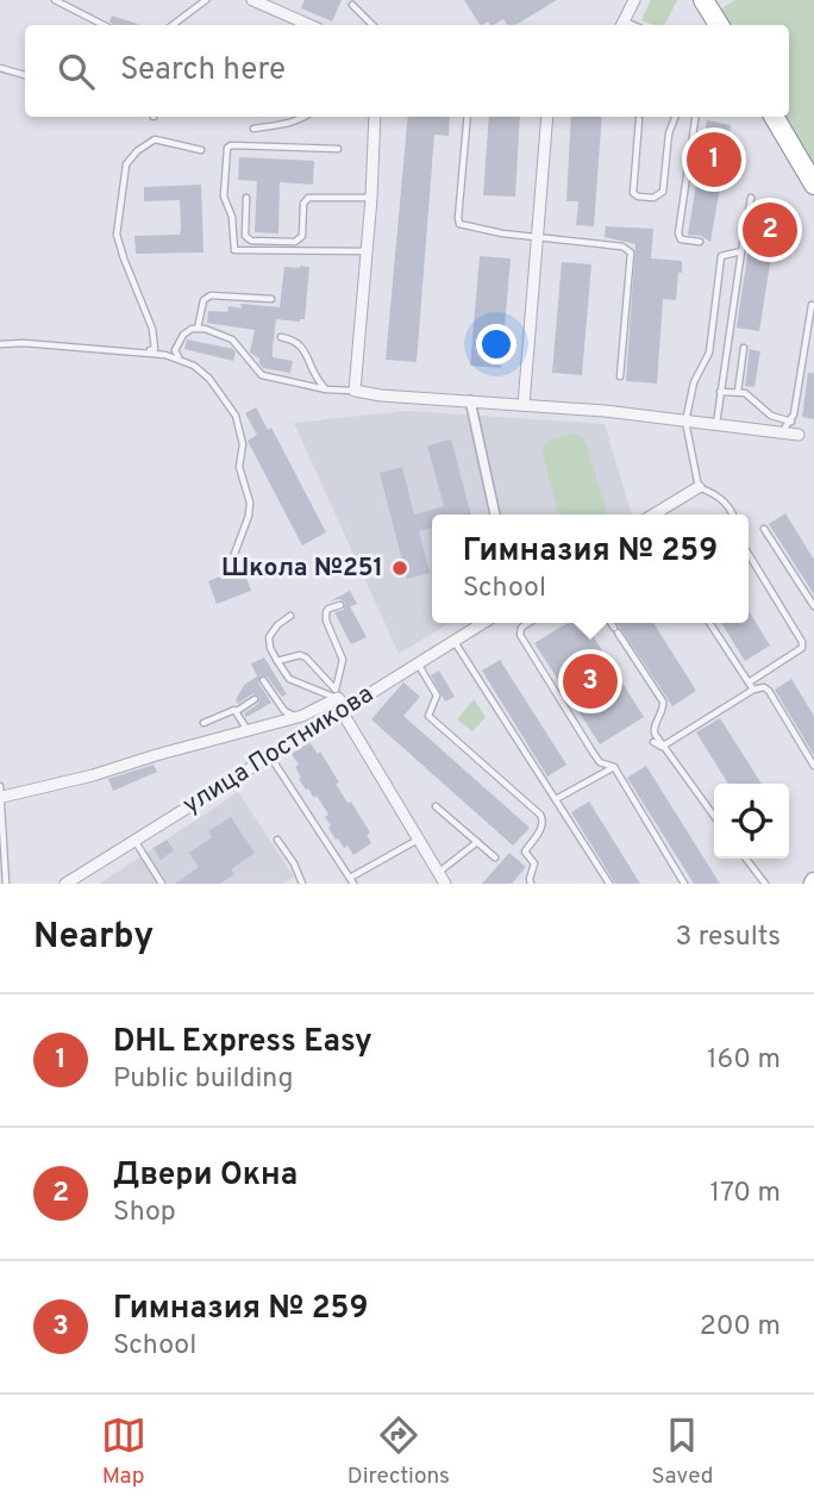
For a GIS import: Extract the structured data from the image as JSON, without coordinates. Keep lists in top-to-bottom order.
{
  "streets": {
    "street": ["улица Постникова"]
  },
  "places": ["Школа №251"],
  "page": {
    "search": "Search here",
    "pins": ["1", "2", "3"],
    "popup": ["Гимназия № 259", "School"],
    "heading": ["Nearby", "3 results"],
    "list": [
      {
        "mark": "1",
        "name": "DHL Express Easy",
        "note": "Public building",
        "value": "160 m"
      },
      {
        "mark": "2",
        "name": "Двери Окна",
        "note": "Shop",
        "value": "170 m"
      },
      {
        "mark": "3",
        "name": "Гимназия № 259",
        "note": "School",
        "value": "200 m"
      }
    ],
    "nav": ["Map", "Directions", "Saved"]
  }
}
